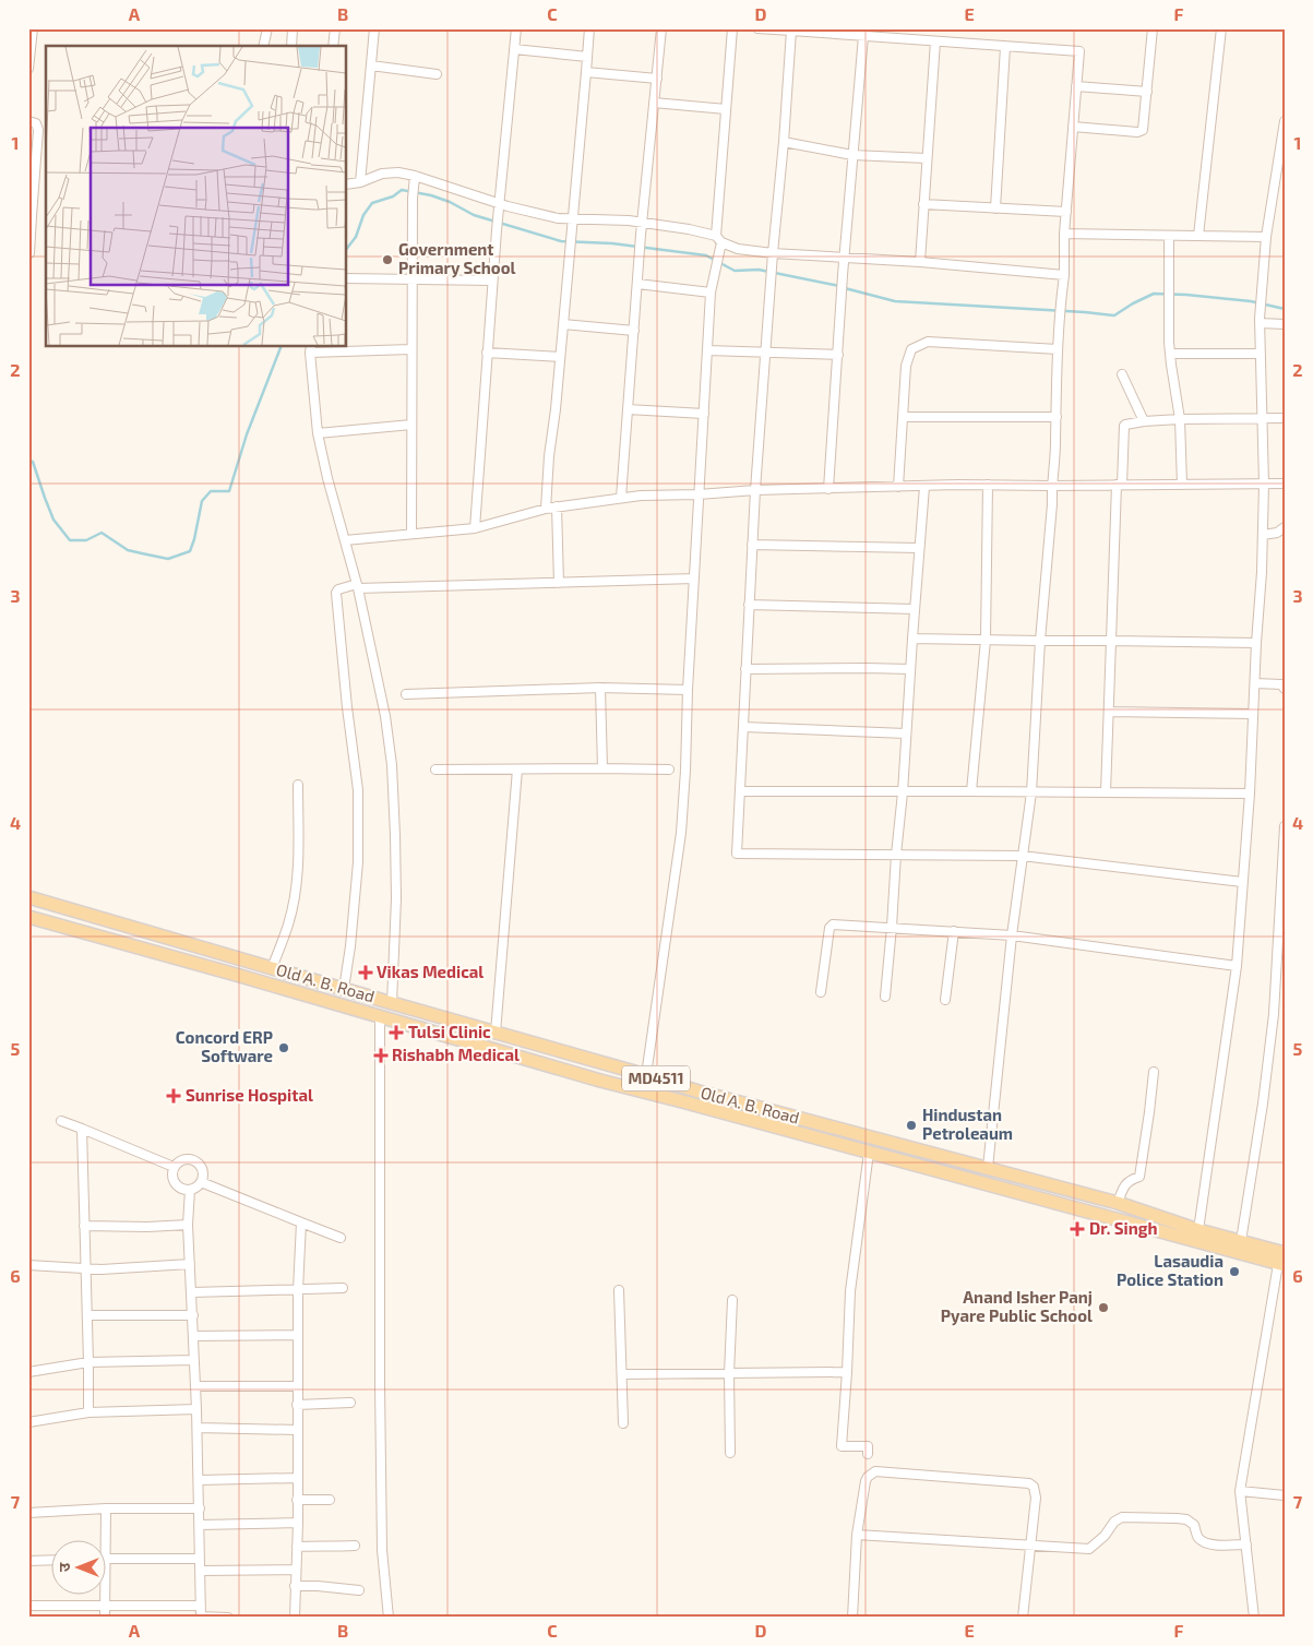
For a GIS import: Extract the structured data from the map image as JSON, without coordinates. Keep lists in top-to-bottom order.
{
  "streets": {
    "main road": ["Old A. B. Road", "MD4511"]
  },
  "places": {
    "other": [
      "Government Primary School",
      "Concord ERP Software",
      "Hindustan Petroleaum",
      "Lasaudia Police Station",
      "Anand Isher Panj Pyare Public School"
    ],
    "health": [
      "Vikas Medical",
      "Tulsi Clinic",
      "Rishabh Medical",
      "Sunrise Hospital",
      "Dr. Singh"
    ]
  },
  "north": "left",
  "grid": {
    "columns": [
      "A",
      "B",
      "C",
      "D",
      "E",
      "F"
    ],
    "rows": [
      "1",
      "2",
      "3",
      "4",
      "5",
      "6",
      "7"
    ]
  }
}
